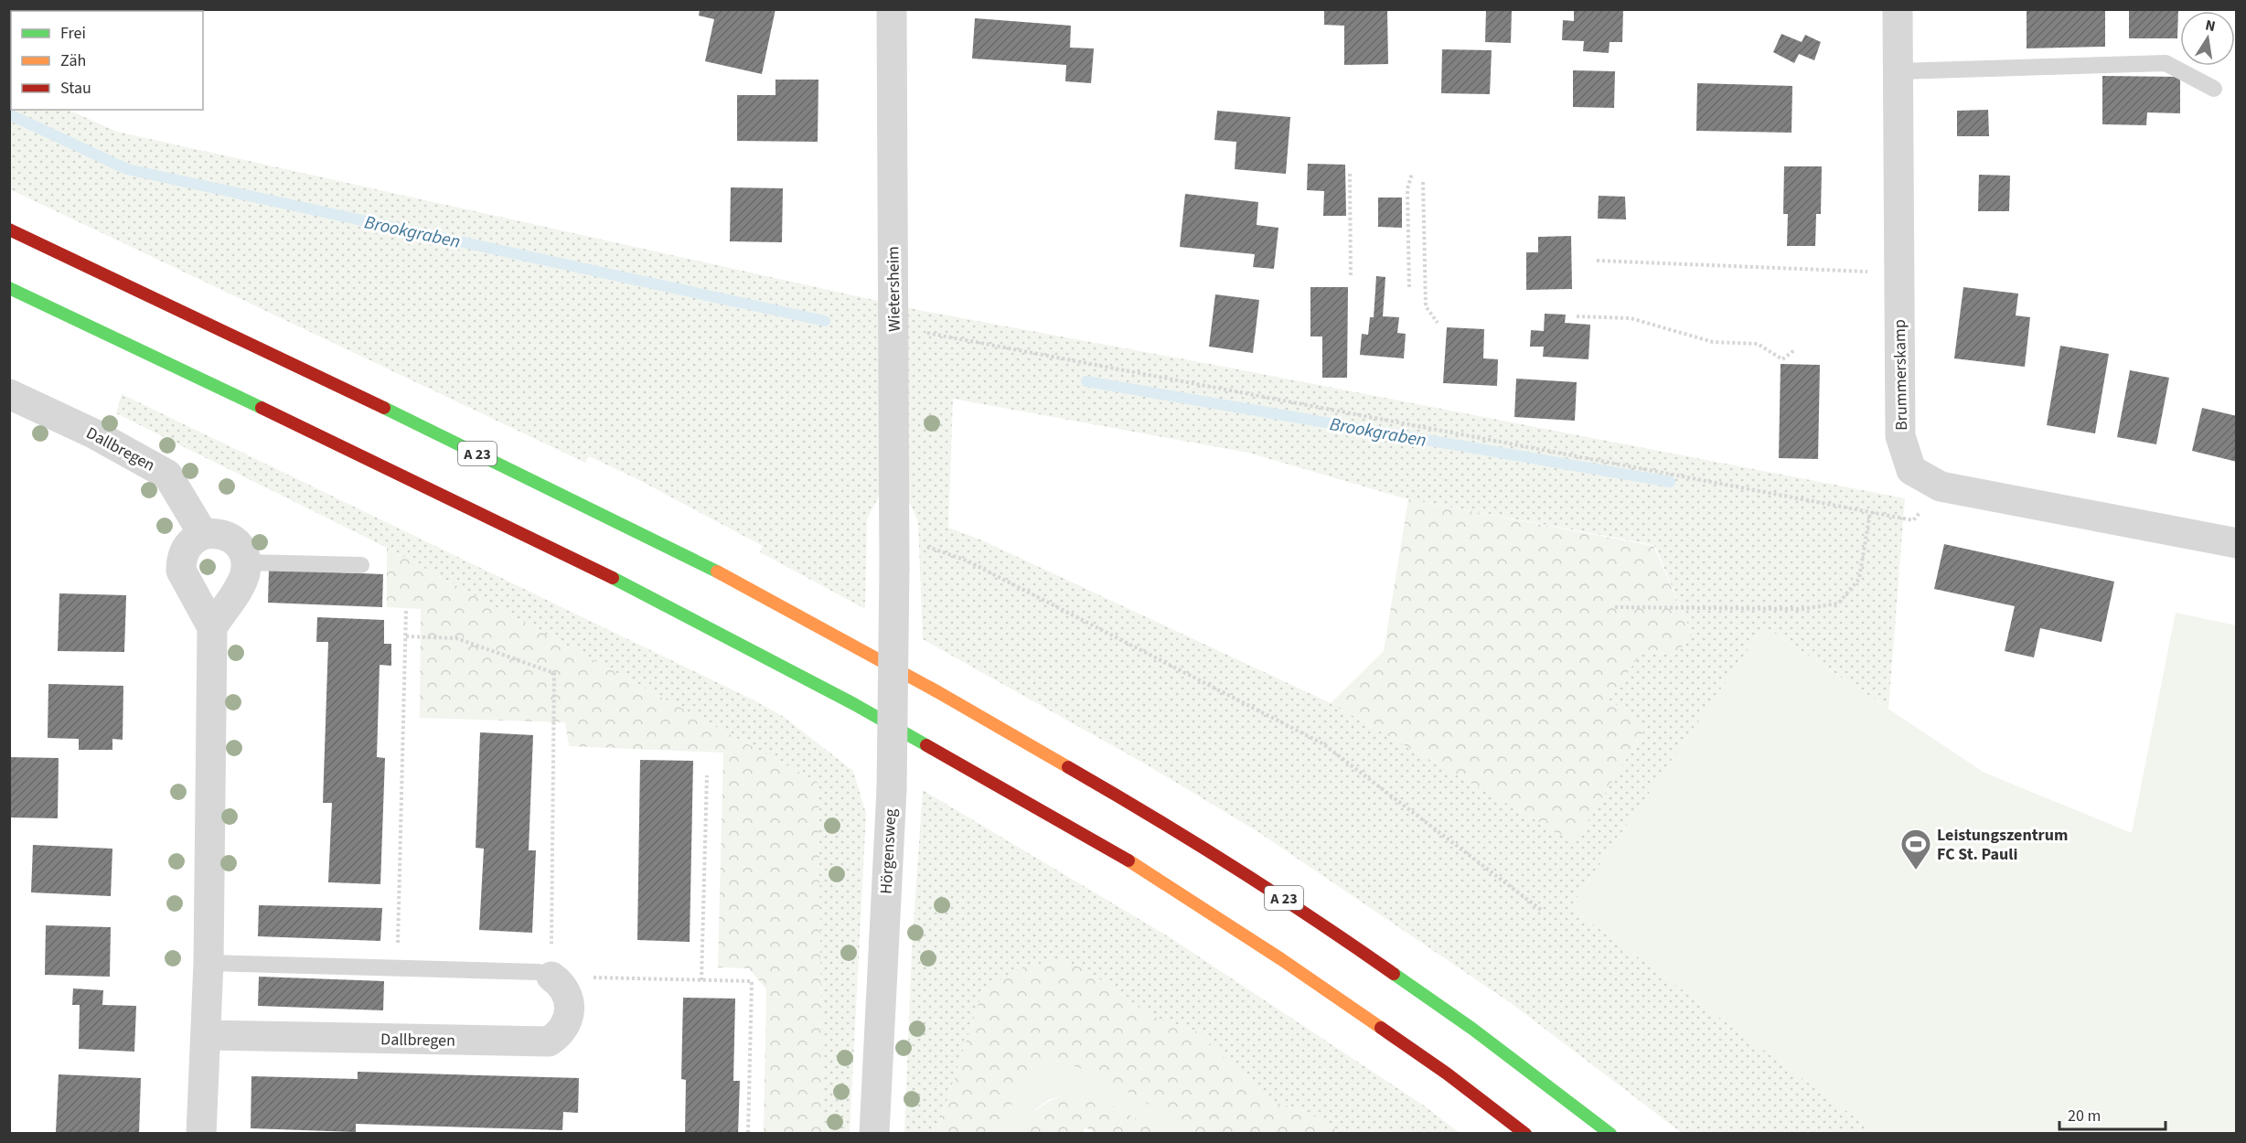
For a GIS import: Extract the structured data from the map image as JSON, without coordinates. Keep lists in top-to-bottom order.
{
  "streets": {
    "highway": ["A 23"],
    "street": [
      "Wietersheim",
      "Brummerskamp",
      "Dallbregen",
      "Hörgensweg"
    ]
  },
  "crossings": [
    ["Wietersheim", "Hörgensweg"]
  ],
  "water": ["Brookgraben"],
  "places": {
    "sports": ["Leistungszentrum FC St. Pauli"]
  },
  "legend": ["Frei", "Zäh", "Stau"],
  "scale_bar": "20 m",
  "north": "top"
}
